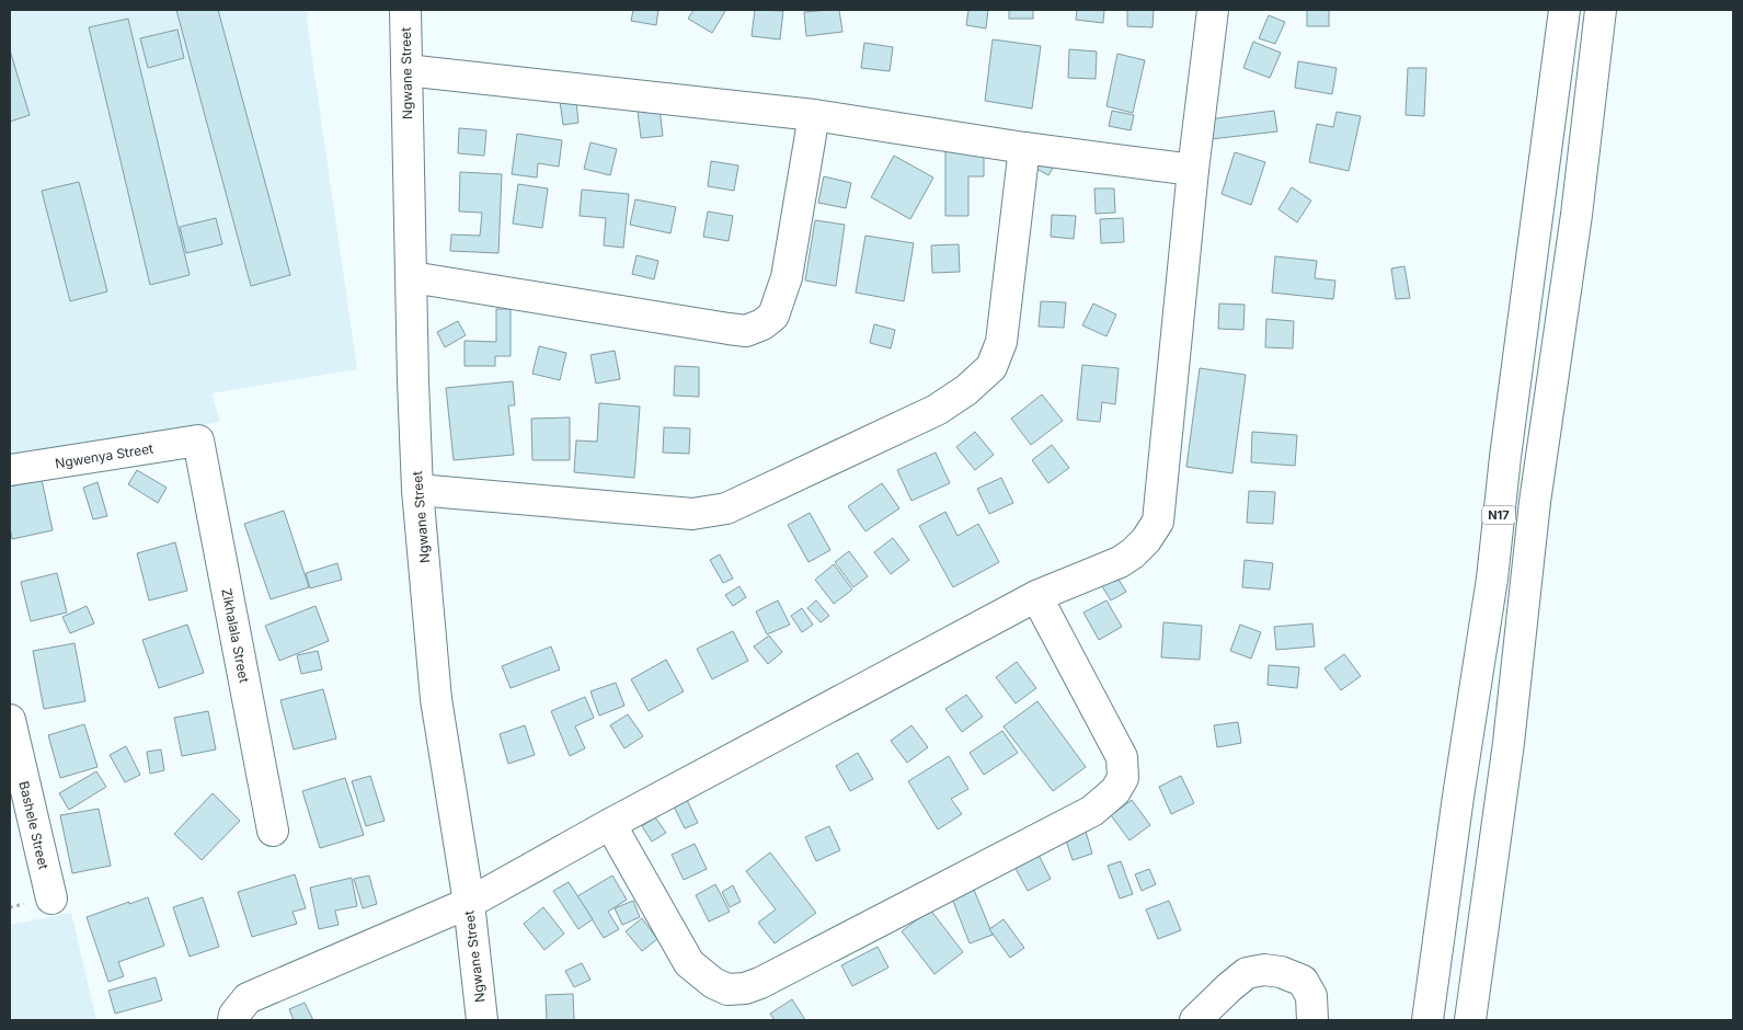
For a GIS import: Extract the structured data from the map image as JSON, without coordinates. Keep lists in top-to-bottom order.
{
  "streets": {
    "main road": [
      "Ngwane Street",
      "Ngwenya Street",
      "N17",
      "Zikhalala Street",
      "Bashele Street"
    ]
  },
  "crossings": [
    ["Ngwenya Street", "Zikhalala Street"]
  ]
}
